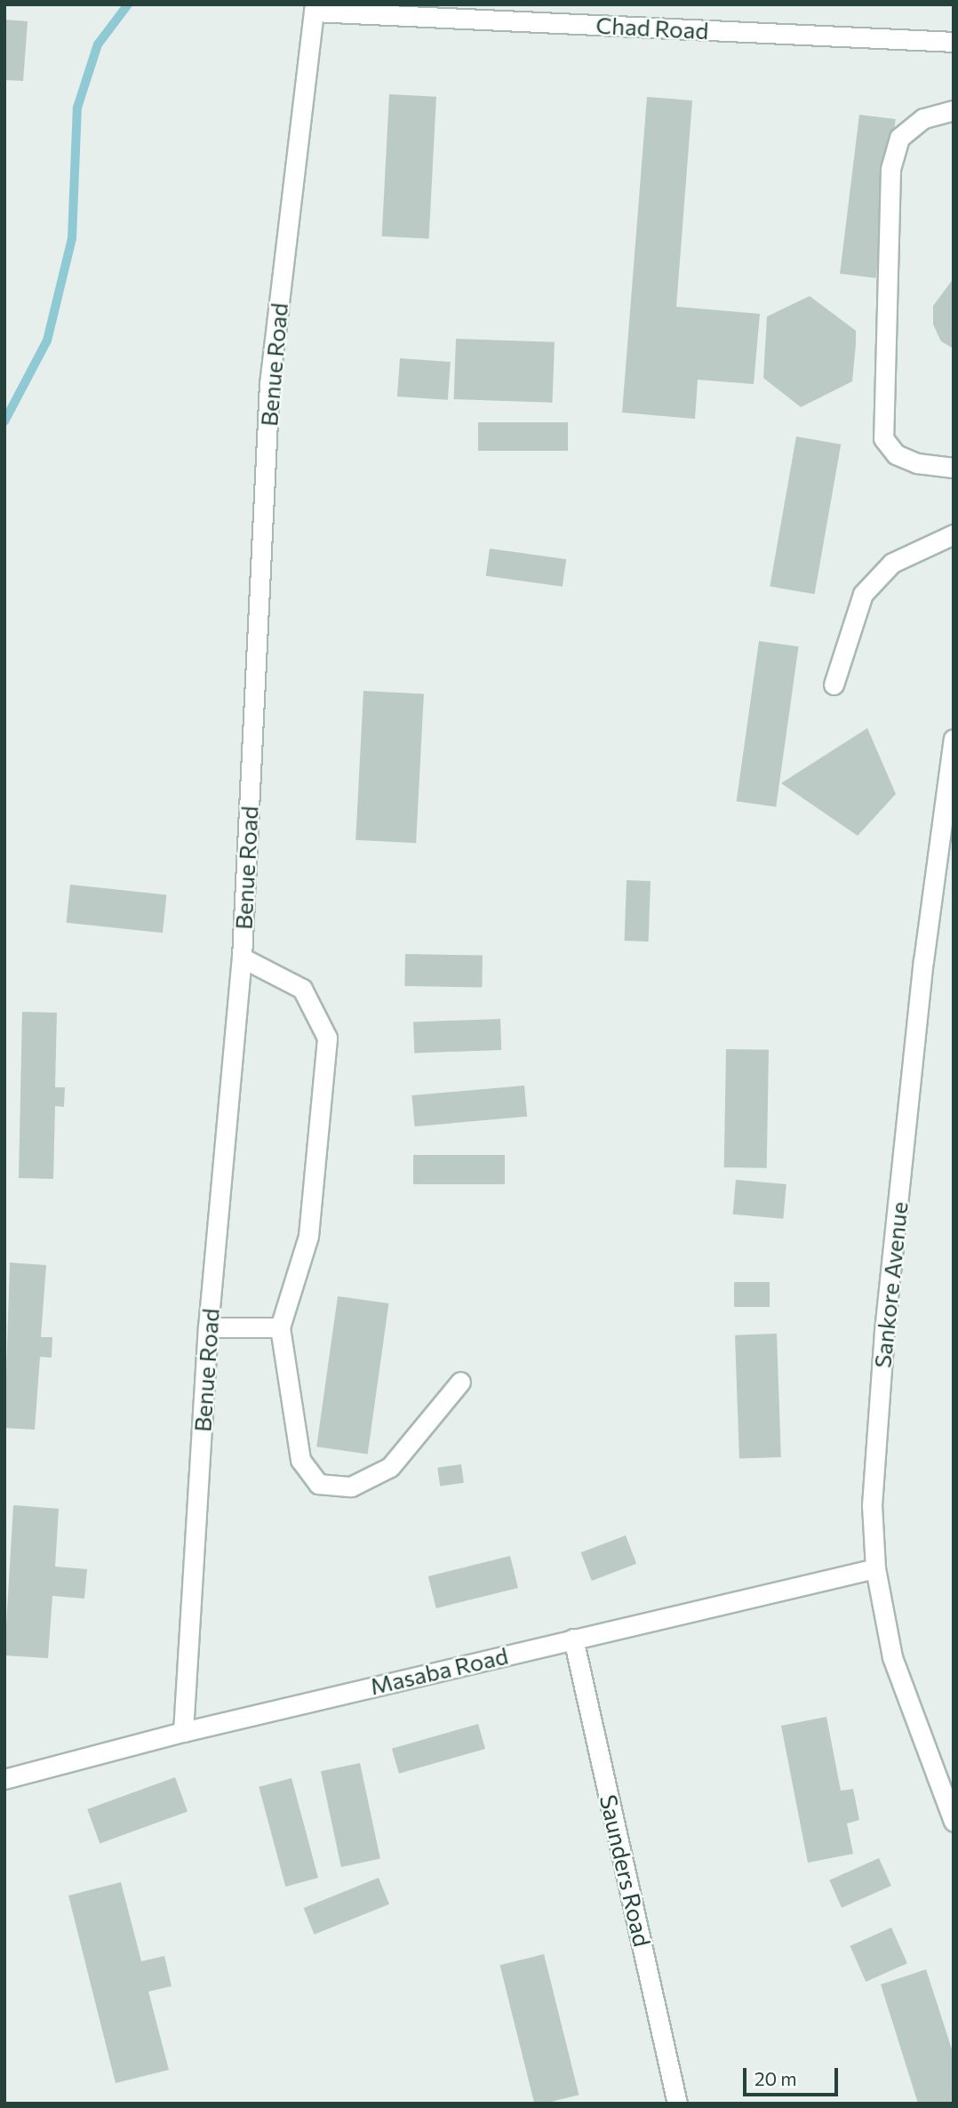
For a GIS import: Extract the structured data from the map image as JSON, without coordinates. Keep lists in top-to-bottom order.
{
  "streets": {
    "street": [
      "Chad Road",
      "Benue Road",
      "Sankore Avenue",
      "Masaba Road",
      "Saunders Road"
    ]
  },
  "crossings": [
    ["Chad Road", "Benue Road"],
    ["Benue Road", "Masaba Road"],
    ["Sankore Avenue", "Masaba Road"],
    ["Masaba Road", "Saunders Road"]
  ],
  "scale_bar": "20 m"
}
